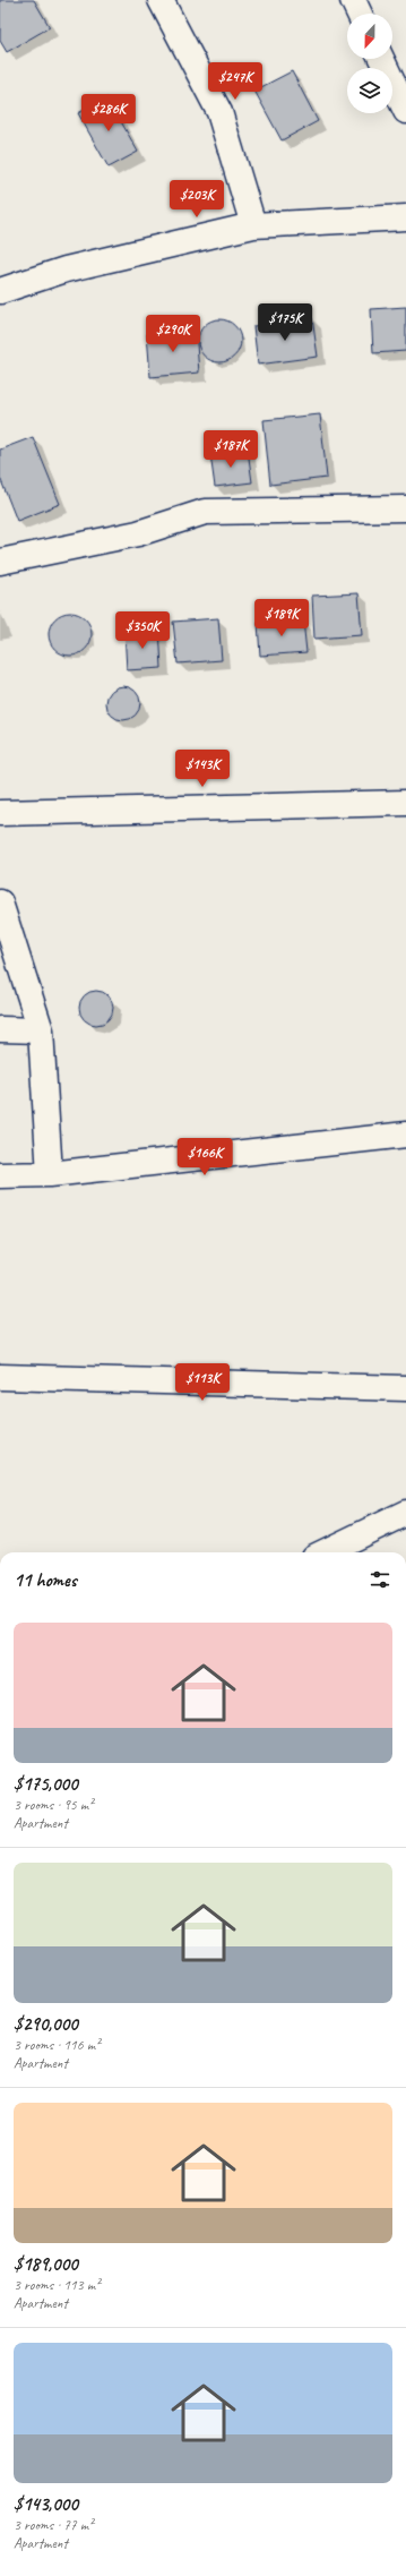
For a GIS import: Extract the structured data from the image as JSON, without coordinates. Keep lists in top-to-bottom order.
{
  "north": "bottom",
  "page": {
    "price": [
      "$247K",
      "$286K",
      "$203K",
      "$175K",
      "$290K",
      "$187K",
      "$189K",
      "$350K",
      "$143K",
      "$166K",
      "$113K"
    ],
    "heading": "11 homes",
    "list": [
      {
        "name": "$175,000",
        "note": "3 rooms · 95 m² · Apartment"
      },
      {
        "name": "$290,000",
        "note": "3 rooms · 116 m² · Apartment"
      },
      {
        "name": "$189,000",
        "note": "3 rooms · 113 m² · Apartment"
      },
      {
        "name": "$143,000",
        "note": "3 rooms · 77 m² · Apartment"
      }
    ]
  }
}
